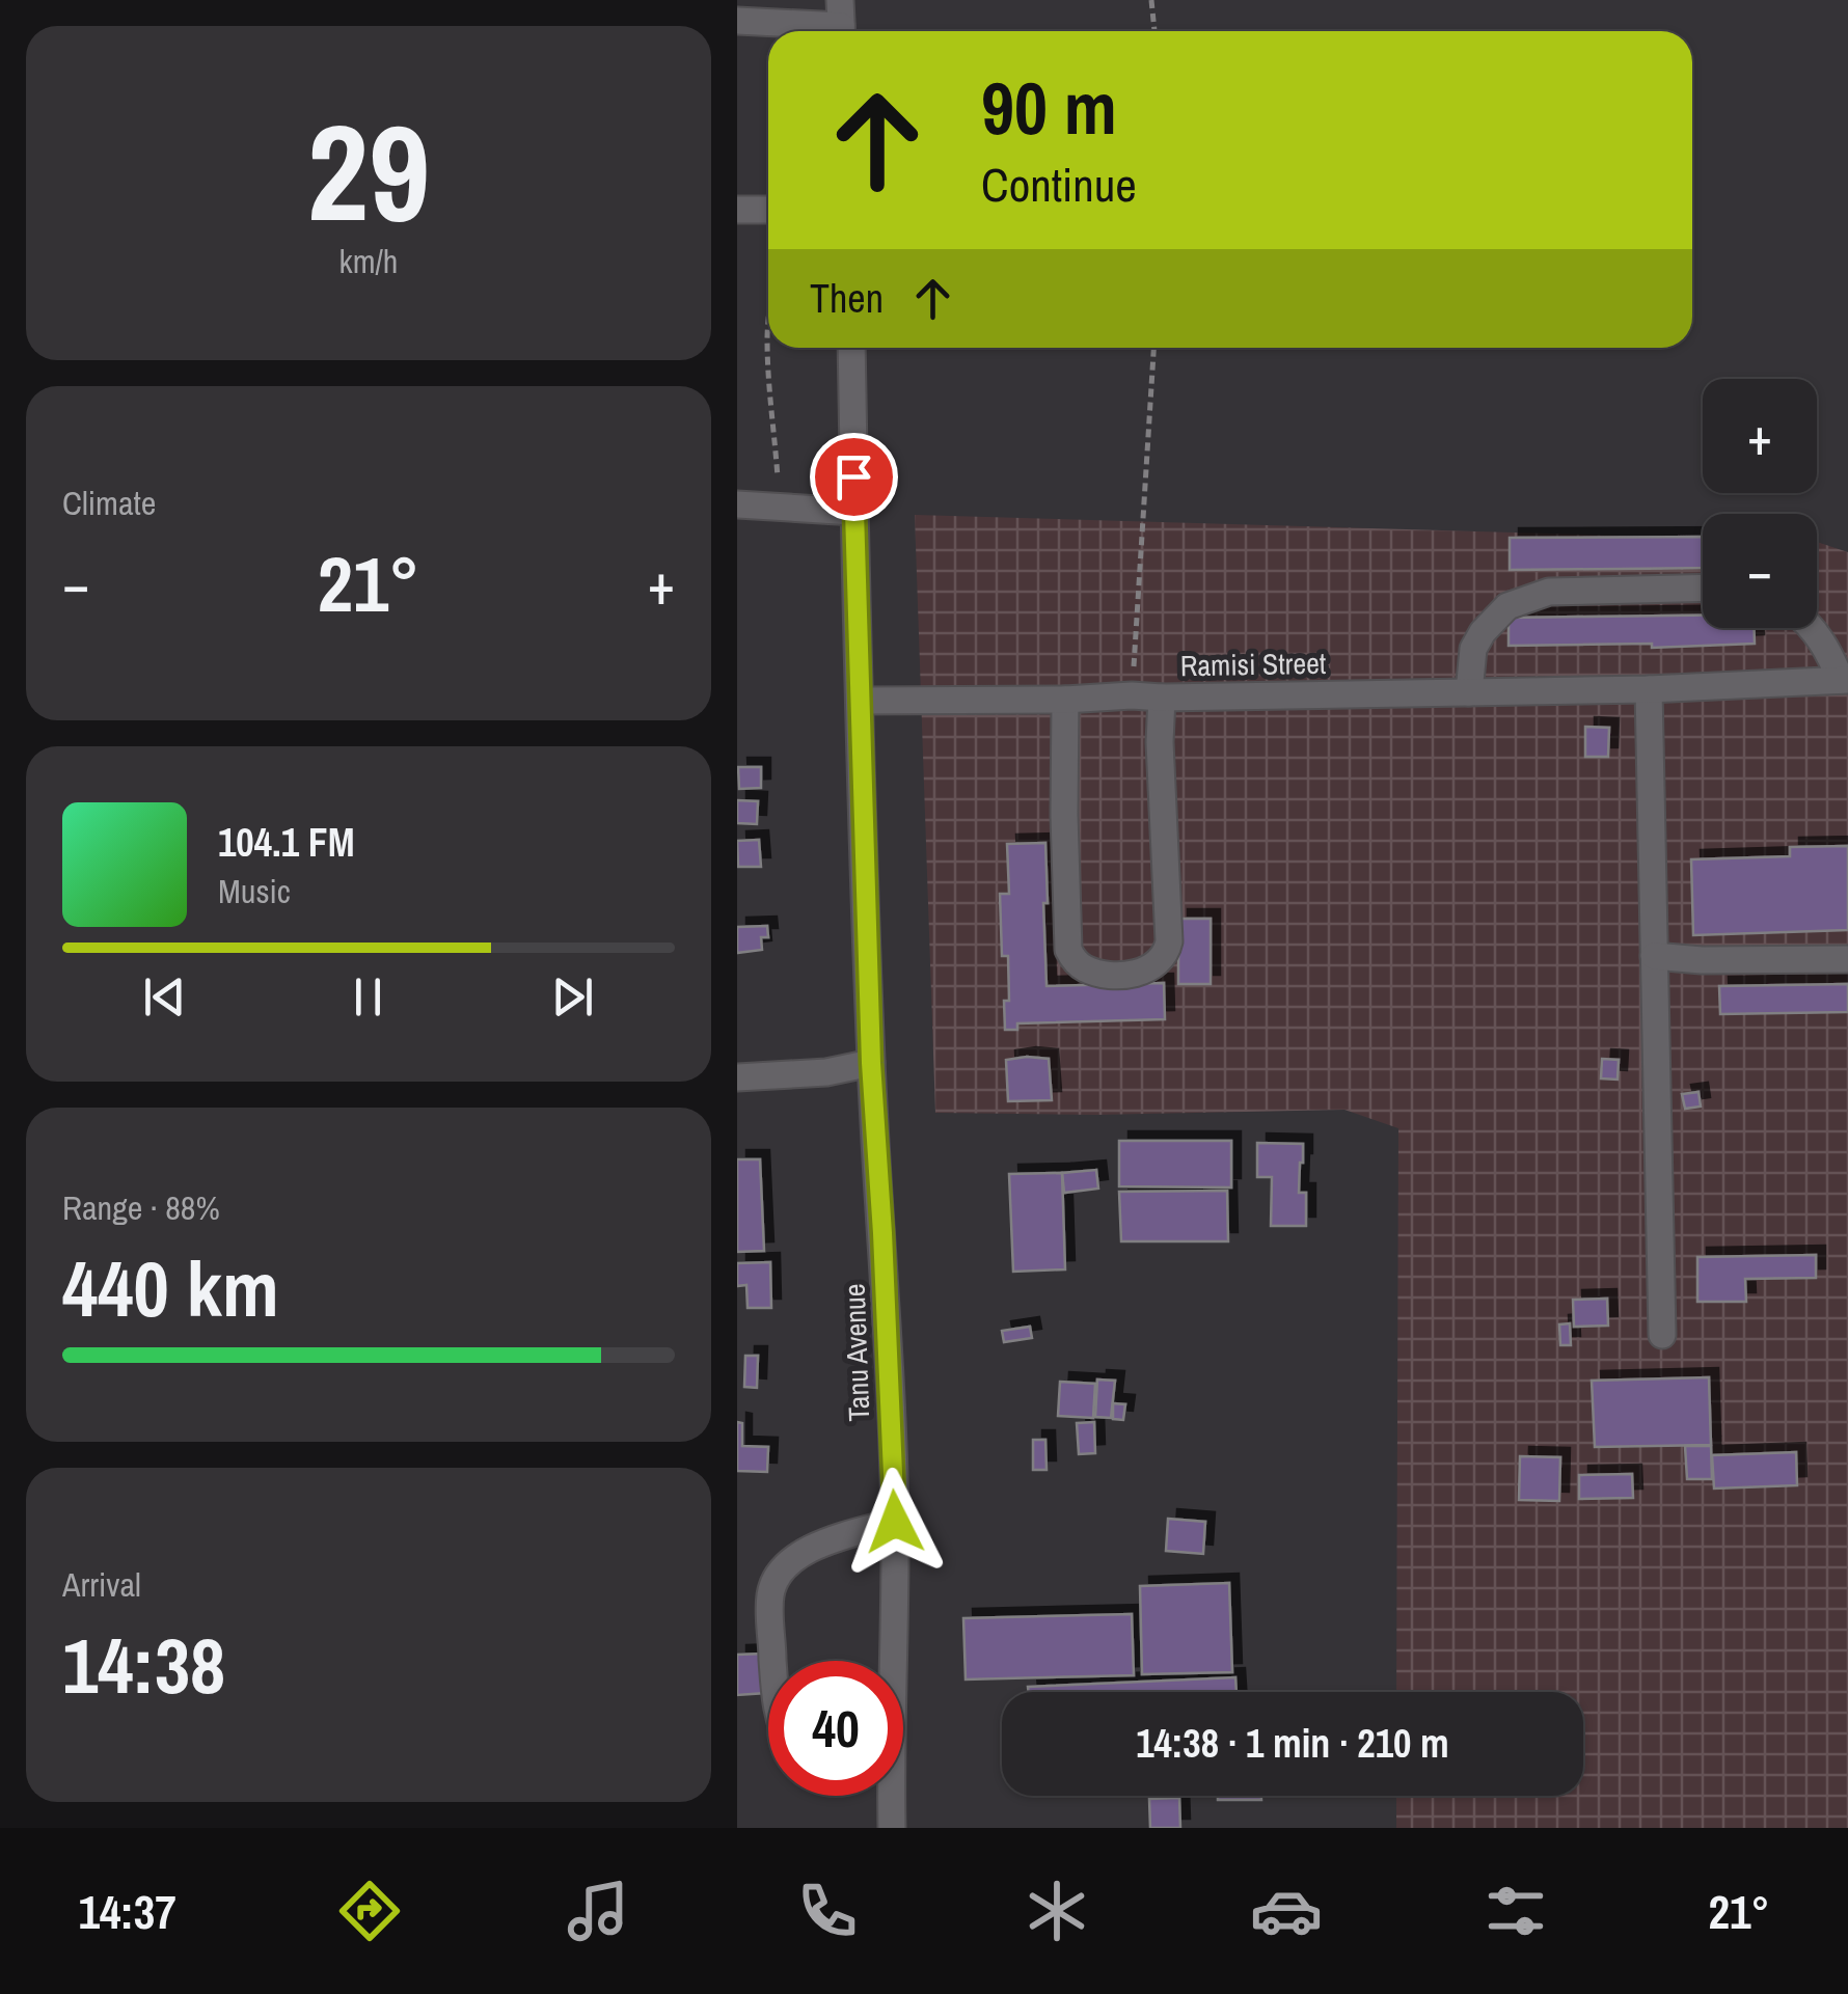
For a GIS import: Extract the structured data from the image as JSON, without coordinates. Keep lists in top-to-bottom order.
{
  "streets": {
    "street": ["Ramisi Street", "Tanu Avenue"]
  },
  "crossings": [
    ["Ramisi Street", "Tanu Avenue"]
  ],
  "page": {
    "tile": [
      ["29", "km/h"],
      "Climate",
      ["Range · 88%", "440 km"],
      ["Arrival", "14:38"]
    ],
    "turn": ["90 m", "Continue"],
    "then": "Then",
    "map_buttons": ["+", "−"],
    "heat": ["−", "21°", "+"],
    "song": ["104.1 FM", "Music"],
    "limit": "40",
    "trip": "14:38 · 1 min · 210 m",
    "tabs": ["14:37", "21°"]
  }
}
